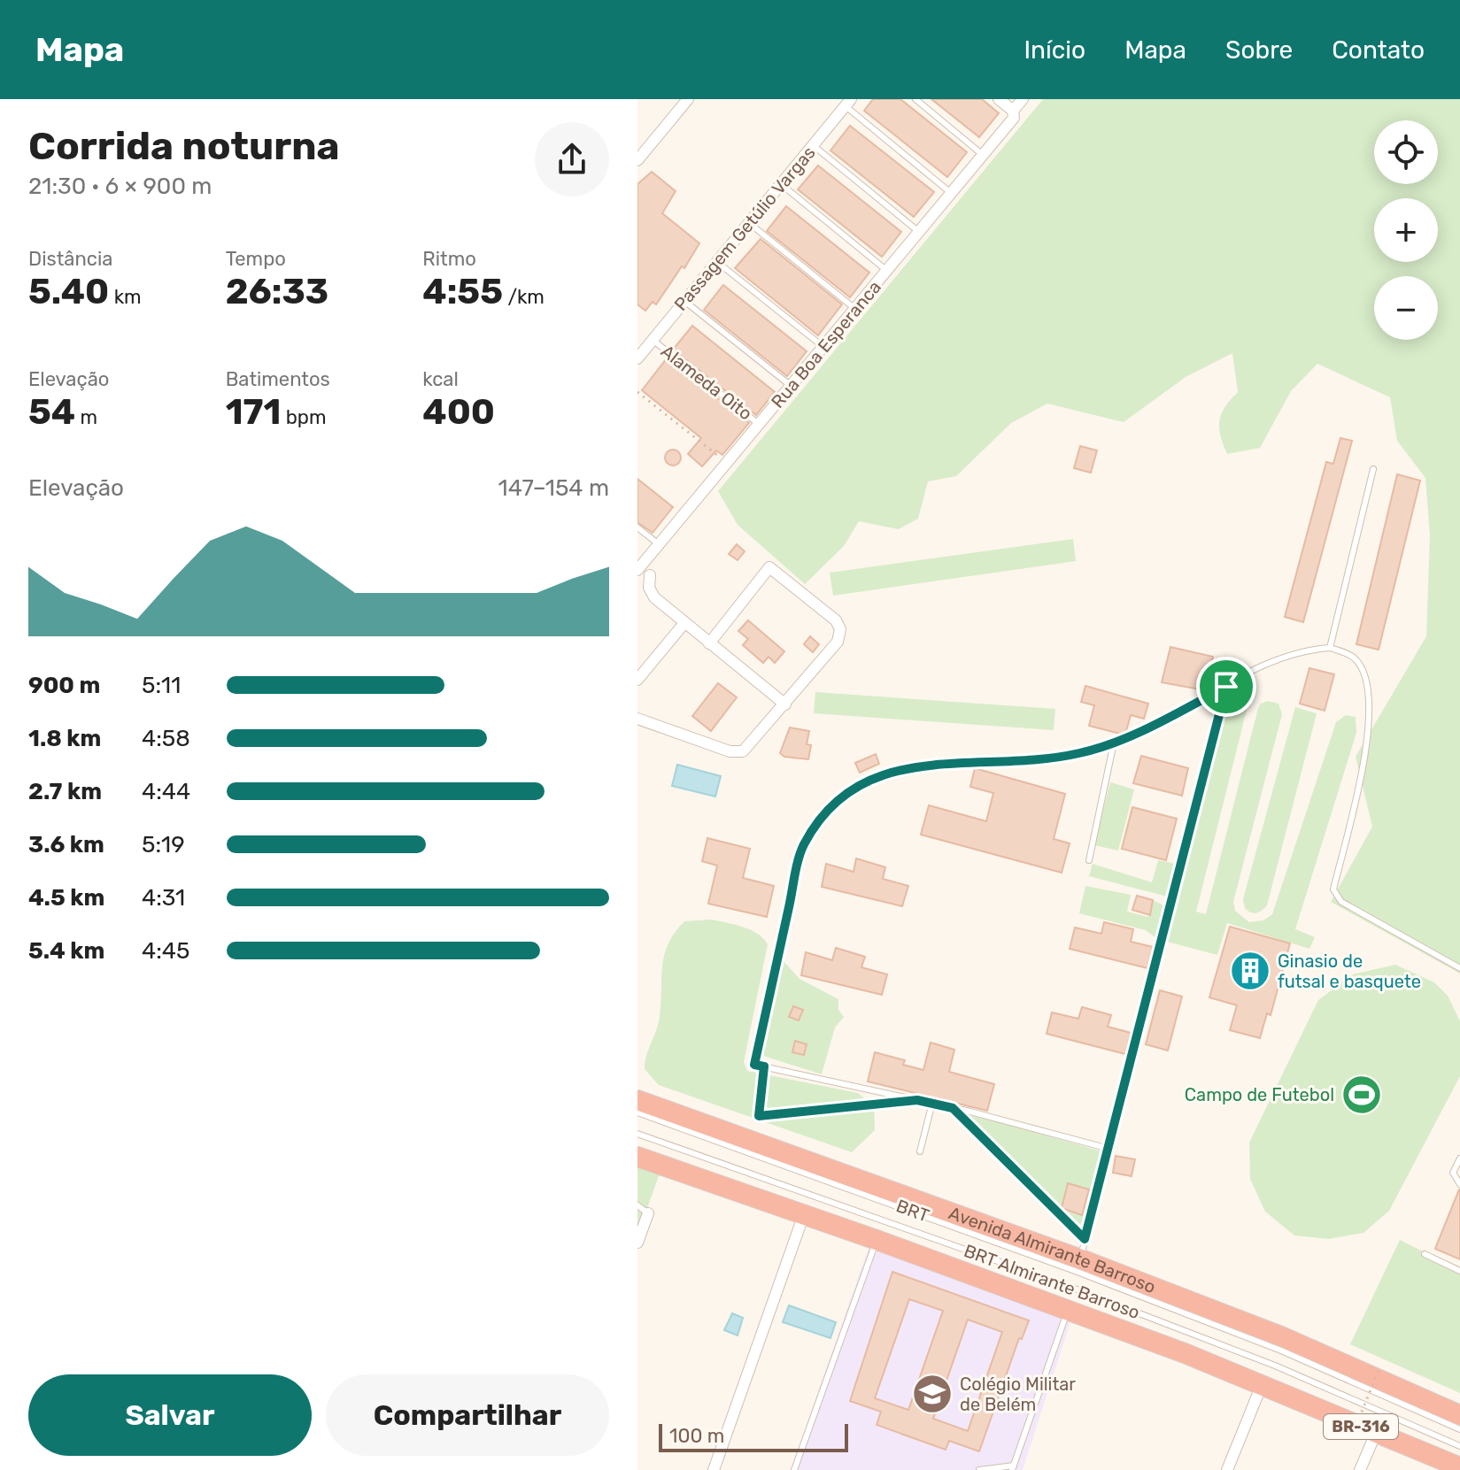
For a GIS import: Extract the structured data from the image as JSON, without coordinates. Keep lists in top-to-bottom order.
{
  "streets": {
    "highway": ["Avenida Almirante Barroso", "BR-316"],
    "street": ["Passagem Getúlio Vargas", "Rua Boa Esperanca"],
    "lane": ["Alameda Oito", "BRT", "BRT Almirante Barroso"]
  },
  "crossings": [
    ["Passagem Getúlio Vargas", "Alameda Oito"],
    ["Rua Boa Esperanca", "Alameda Oito"]
  ],
  "places": {
    "building": ["Ginasio de futsal e basquete"],
    "sports": ["Campo de Futebol"],
    "school or university": ["Colégio Militar de Belém"]
  },
  "scale_bar": "100 m",
  "page": {
    "header": "Mapa",
    "nav": [
      "Início",
      "Mapa",
      "Sobre",
      "Contato"
    ],
    "heading": ["Corrida noturna", "21:30 · 6 × 900 m"],
    "map_buttons": ["+", "−"],
    "stats": [
      ["Distância", "5.40 km"],
      ["Tempo", "26:33"],
      ["Ritmo", "4:55 /km"],
      ["Elevação", "54 m"],
      ["Batimentos", "171 bpm"],
      ["kcal", "400"]
    ],
    "chart": ["Elevação", "147–154 m"],
    "list": [
      {
        "name": "900 m",
        "note": "5:11"
      },
      {
        "name": "1.8 km",
        "note": "4:58"
      },
      {
        "name": "2.7 km",
        "note": "4:44"
      },
      {
        "name": "3.6 km",
        "note": "5:19"
      },
      {
        "name": "4.5 km",
        "note": "4:31"
      },
      {
        "name": "5.4 km",
        "note": "4:45"
      }
    ],
    "buttons": ["Salvar", "Compartilhar"],
    "scale": "100 m"
  }
}
